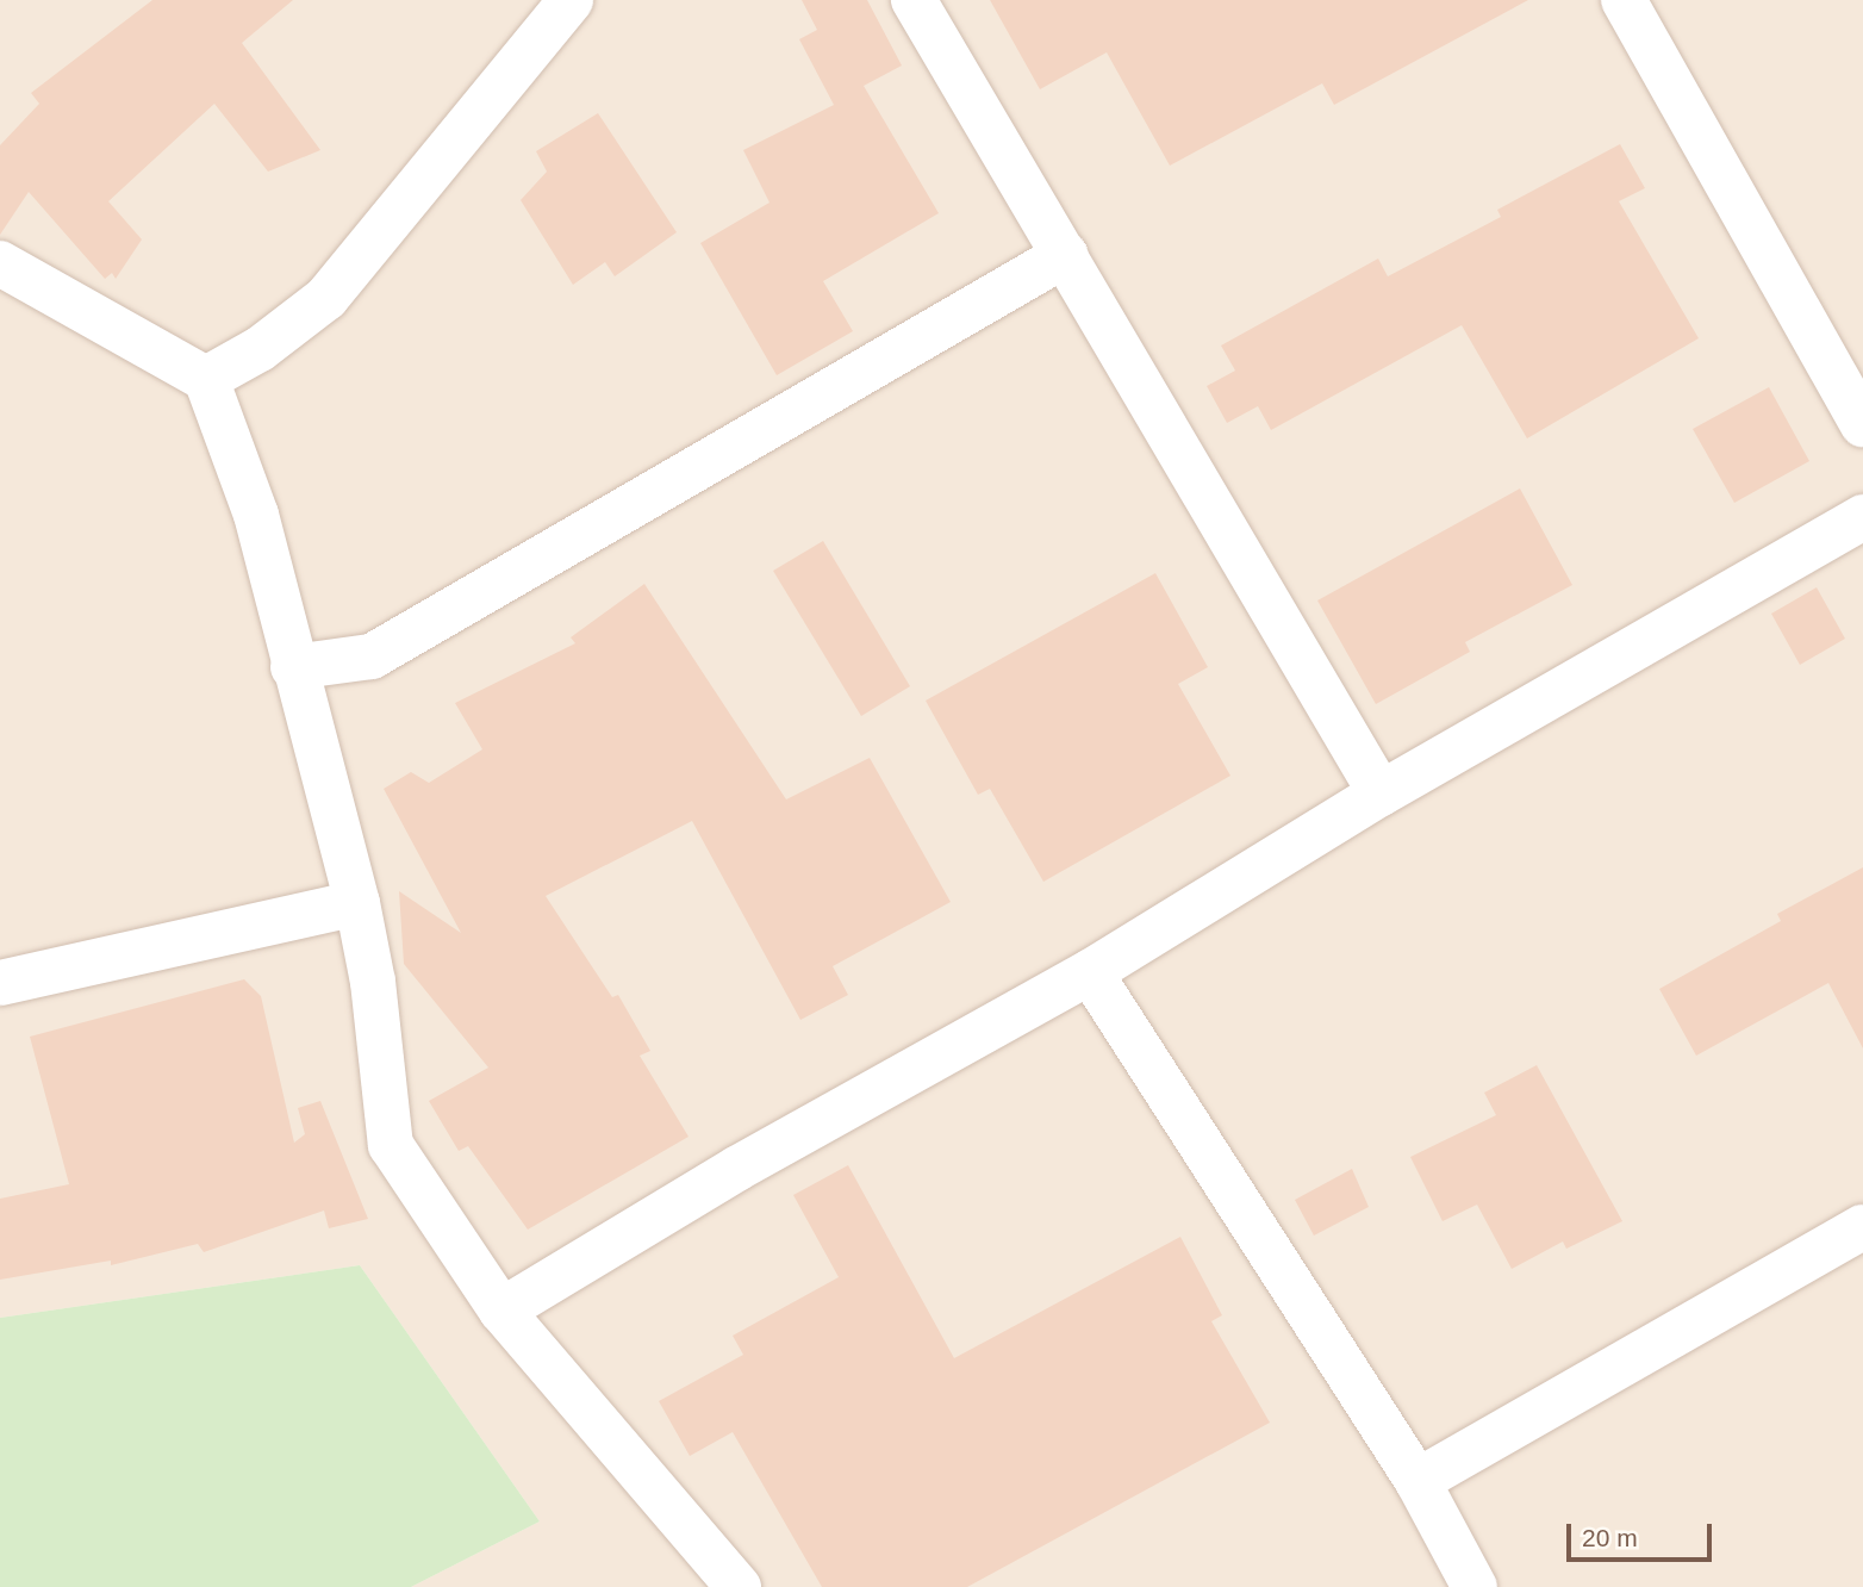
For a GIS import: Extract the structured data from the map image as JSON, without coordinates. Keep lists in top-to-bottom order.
{
  "scale_bar": "20 m"
}
